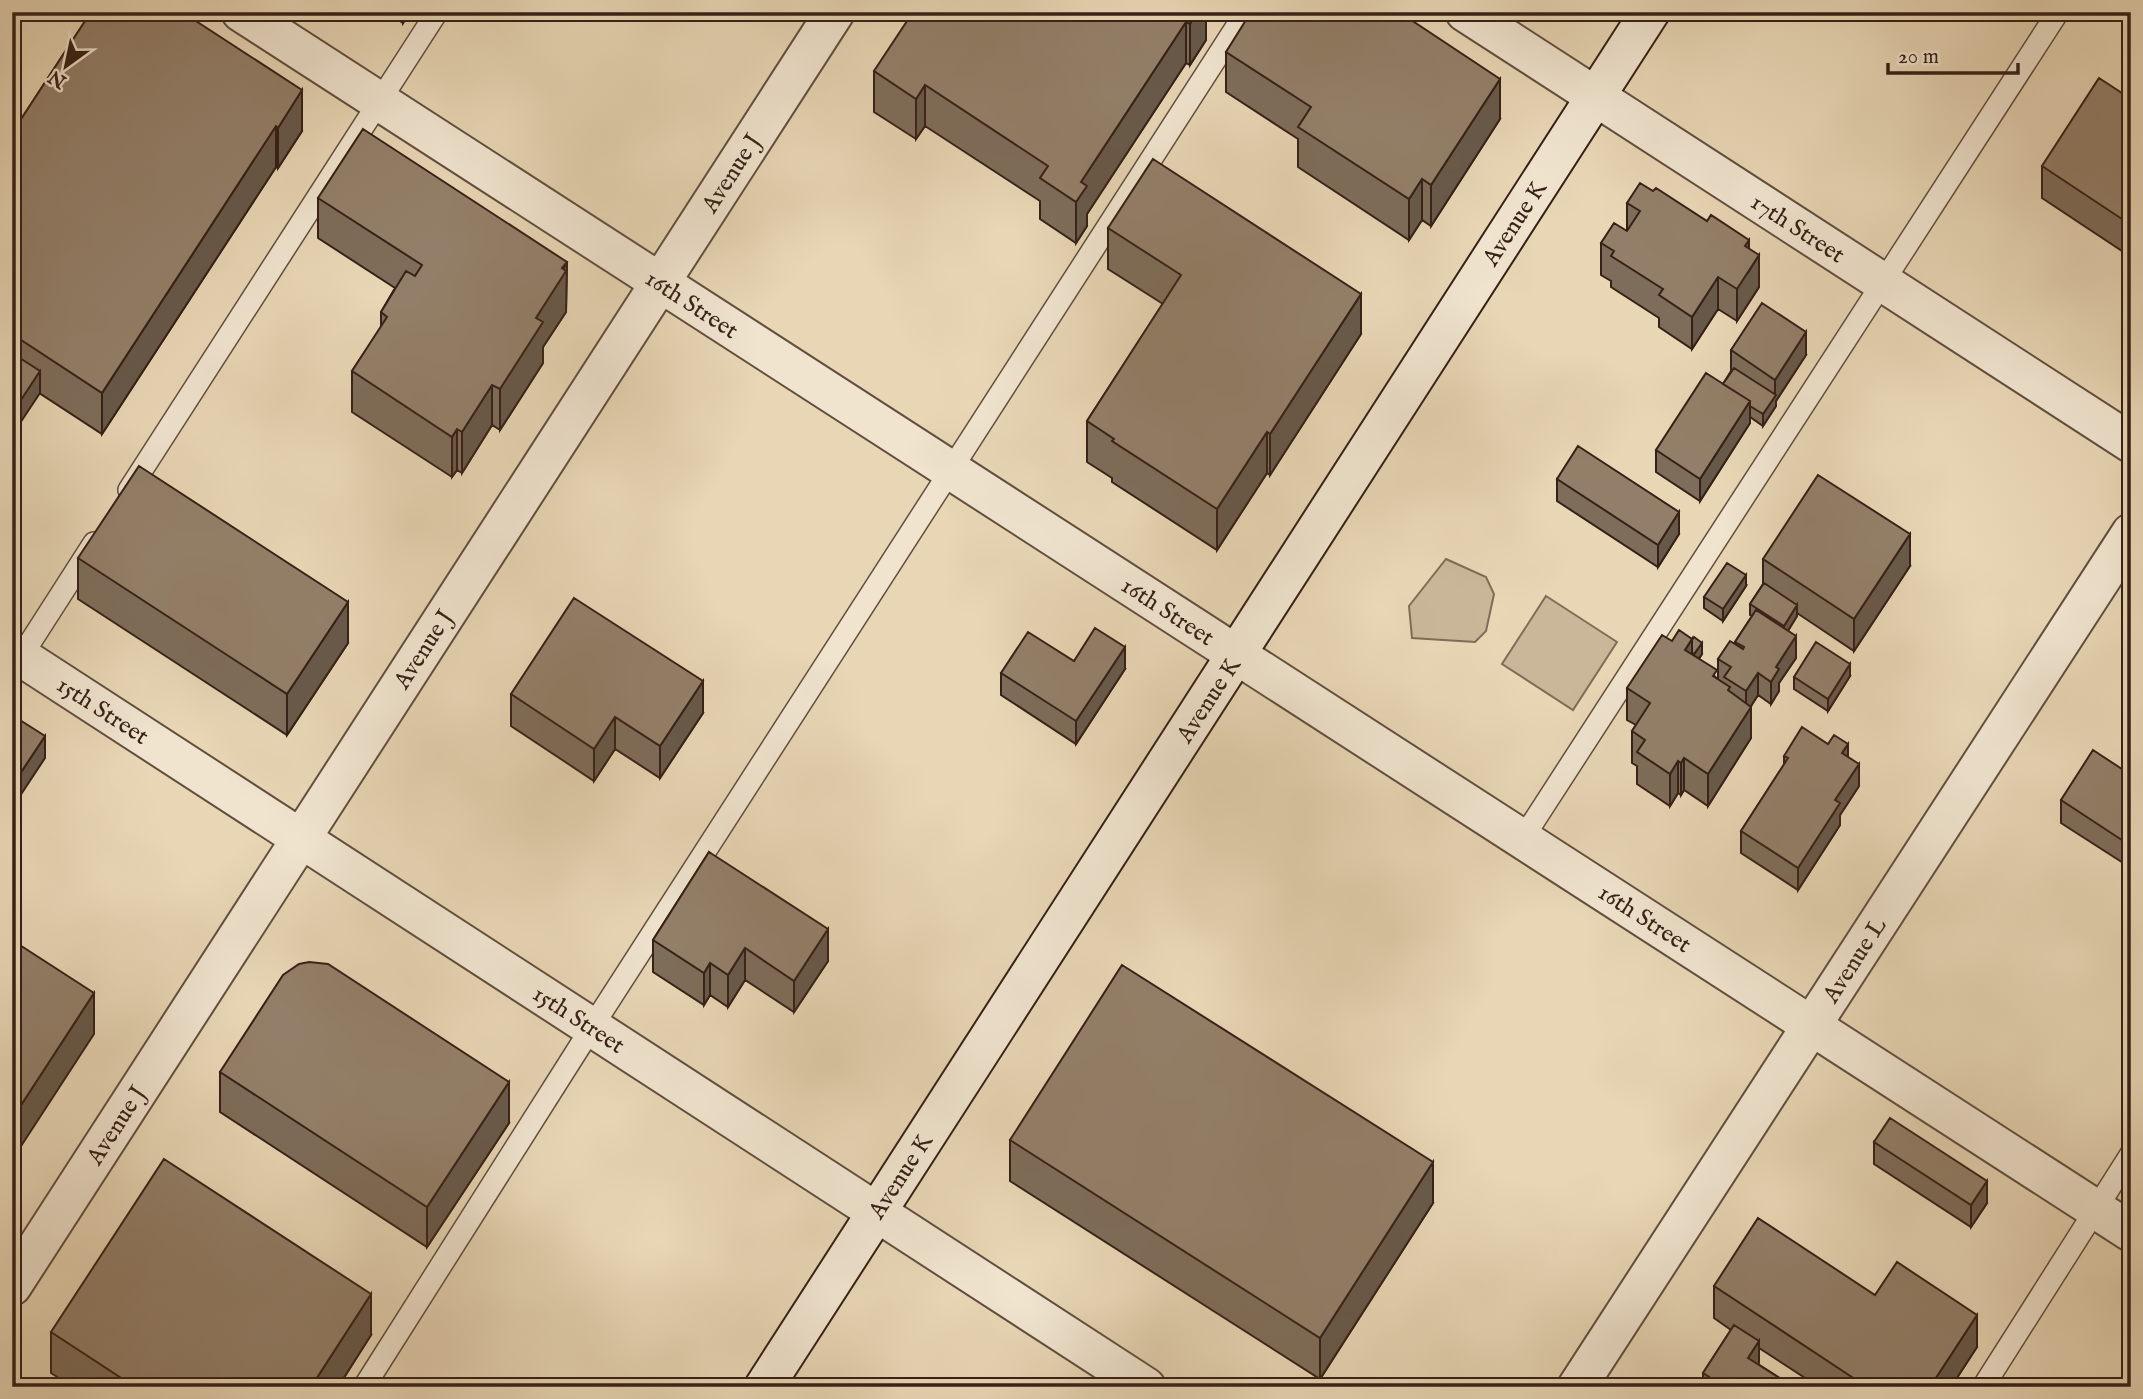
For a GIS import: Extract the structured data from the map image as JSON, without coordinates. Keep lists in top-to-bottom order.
{
  "streets": {
    "street": [
      "Avenue J",
      "Avenue K",
      "17th Street",
      "16th Street",
      "15th Street",
      "Avenue L"
    ]
  },
  "crossings": [
    ["Avenue J", "16th Street"],
    ["Avenue J", "15th Street"],
    ["Avenue K", "17th Street"],
    ["Avenue K", "16th Street"],
    ["Avenue K", "15th Street"],
    ["16th Street", "Avenue L"]
  ],
  "scale_bar": "20 m",
  "north": "bottom left"
}
